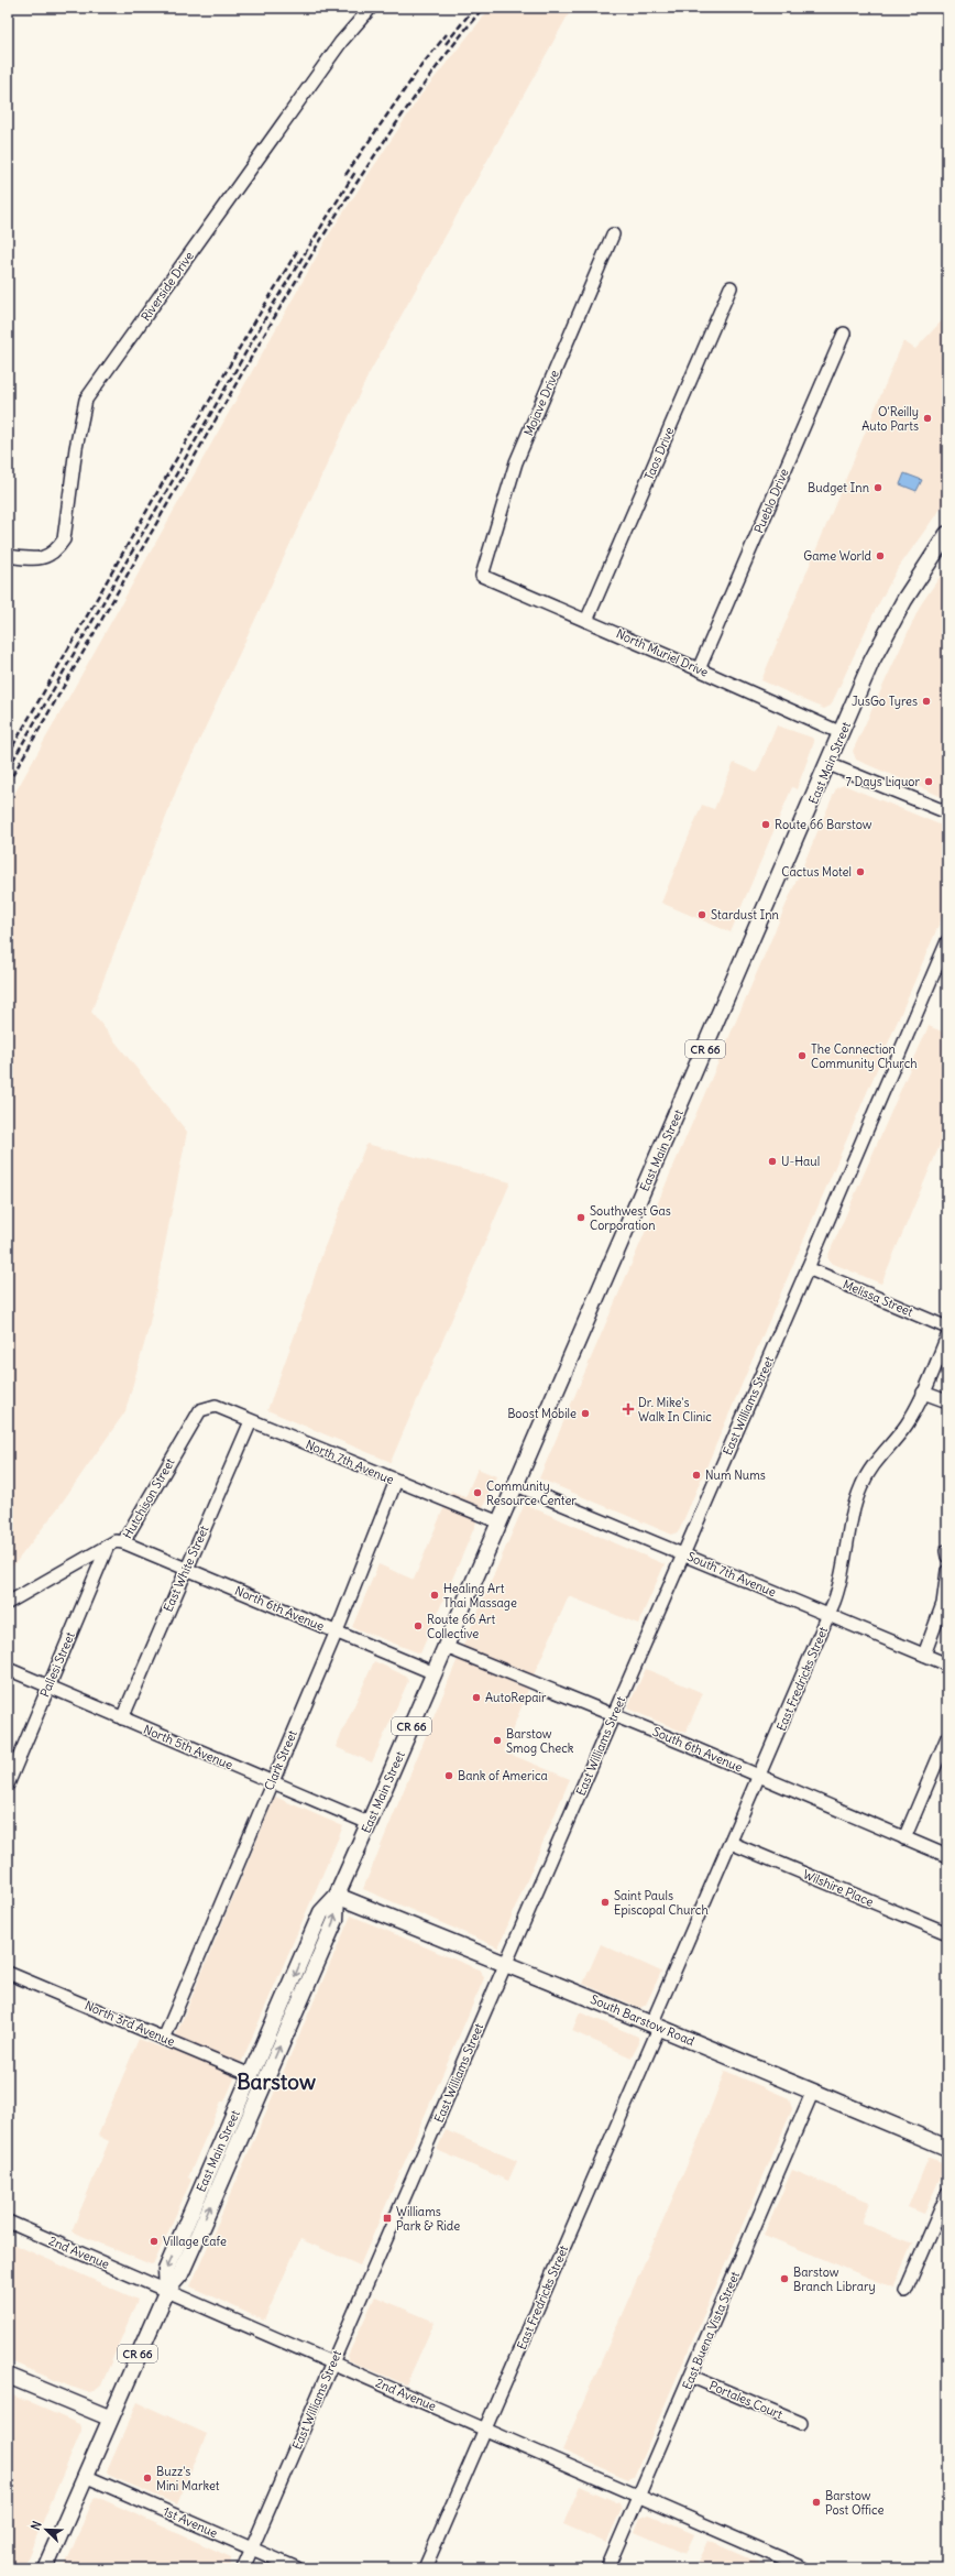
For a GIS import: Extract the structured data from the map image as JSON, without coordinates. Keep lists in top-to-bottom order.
{
  "streets": {
    "main road": ["East Main Street", "CR 66", "South Barstow Road"],
    "street": [
      "Riverside Drive",
      "Mojave Drive",
      "Taos Drive",
      "Pueblo Drive",
      "North Muriel Drive",
      "Melissa Street",
      "East Williams Street",
      "North 7th Avenue",
      "Hutchison Street",
      "East White Street",
      "South 7th Avenue",
      "North 6th Avenue",
      "Pallesi Street",
      "East Fredricks Street",
      "North 5th Avenue",
      "South 6th Avenue",
      "Clark Street",
      "Wilshire Place",
      "North 3rd Avenue",
      "2nd Avenue",
      "East Buena Vista Street",
      "Portales Court",
      "1st Avenue"
    ]
  },
  "crossings": [
    ["Mojave Drive", "North Muriel Drive"],
    ["Taos Drive", "North Muriel Drive"],
    ["Pueblo Drive", "North Muriel Drive"],
    ["North Muriel Drive", "East Main Street"],
    ["East Main Street", "CR 66"],
    ["East Main Street", "North 7th Avenue"],
    ["East Main Street", "South 7th Avenue"],
    ["East Main Street", "North 6th Avenue"],
    ["East Main Street", "North 5th Avenue"],
    ["East Main Street", "South 6th Avenue"],
    ["East Main Street", "South Barstow Road"],
    ["East Main Street", "North 3rd Avenue"],
    ["East Main Street", "2nd Avenue"],
    ["CR 66", "1st Avenue"],
    ["Melissa Street", "East Williams Street"],
    ["East Williams Street", "South 7th Avenue"],
    ["East Williams Street", "South 6th Avenue"],
    ["East Williams Street", "South Barstow Road"],
    ["East Williams Street", "2nd Avenue"],
    ["East Williams Street", "1st Avenue"],
    ["North 7th Avenue", "Hutchison Street"],
    ["North 7th Avenue", "East White Street"],
    ["North 7th Avenue", "Clark Street"],
    ["Hutchison Street", "North 6th Avenue"],
    ["Hutchison Street", "Pallesi Street"],
    ["East White Street", "North 6th Avenue"],
    ["East White Street", "North 5th Avenue"],
    ["South 7th Avenue", "East Fredricks Street"],
    ["North 6th Avenue", "Clark Street"],
    ["Pallesi Street", "North 5th Avenue"],
    ["East Fredricks Street", "South 6th Avenue"],
    ["East Fredricks Street", "Wilshire Place"],
    ["East Fredricks Street", "South Barstow Road"],
    ["East Fredricks Street", "2nd Avenue"],
    ["North 5th Avenue", "Clark Street"],
    ["Clark Street", "North 3rd Avenue"],
    ["South Barstow Road", "East Buena Vista Street"],
    ["2nd Avenue", "East Buena Vista Street"],
    ["East Buena Vista Street", "Portales Court"]
  ],
  "districts": ["Barstow"],
  "places": {
    "other": [
      "O'Reilly Auto Parts",
      "Budget Inn",
      "Game World",
      "JusGo Tyres",
      "7 Days Liquor",
      "Route 66 Barstow",
      "Cactus Motel",
      "Stardust Inn",
      "The Connection Community Church",
      "U-Haul",
      "Southwest Gas Corporation",
      "Boost Mobile",
      "Num Nums",
      "Community Resource Center",
      "Healing Art Thai Massage",
      "Route 66 Art Collective",
      "AutoRepair",
      "Barstow Smog Check",
      "Bank of America",
      "Saint Pauls Episcopal Church",
      "Village Cafe",
      "Barstow Branch Library",
      "Buzz's Mini Market",
      "Barstow Post Office"
    ],
    "health": ["Dr. Mike's Walk In Clinic"],
    "transit": ["Williams Park & Ride"]
  },
  "north": "top left"
}
